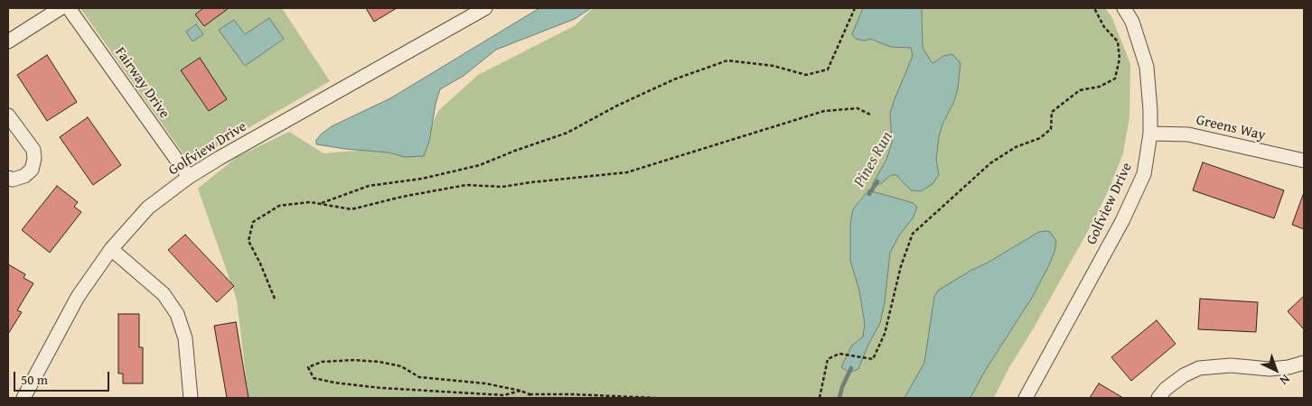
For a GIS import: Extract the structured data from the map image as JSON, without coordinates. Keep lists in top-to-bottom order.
{
  "streets": {
    "street": ["Fairway Drive", "Greens Way", "Golfview Drive"]
  },
  "crossings": [
    ["Fairway Drive", "Golfview Drive"],
    ["Greens Way", "Golfview Drive"]
  ],
  "water": ["Pines Run"],
  "scale_bar": "50 m",
  "north": "bottom right"
}
